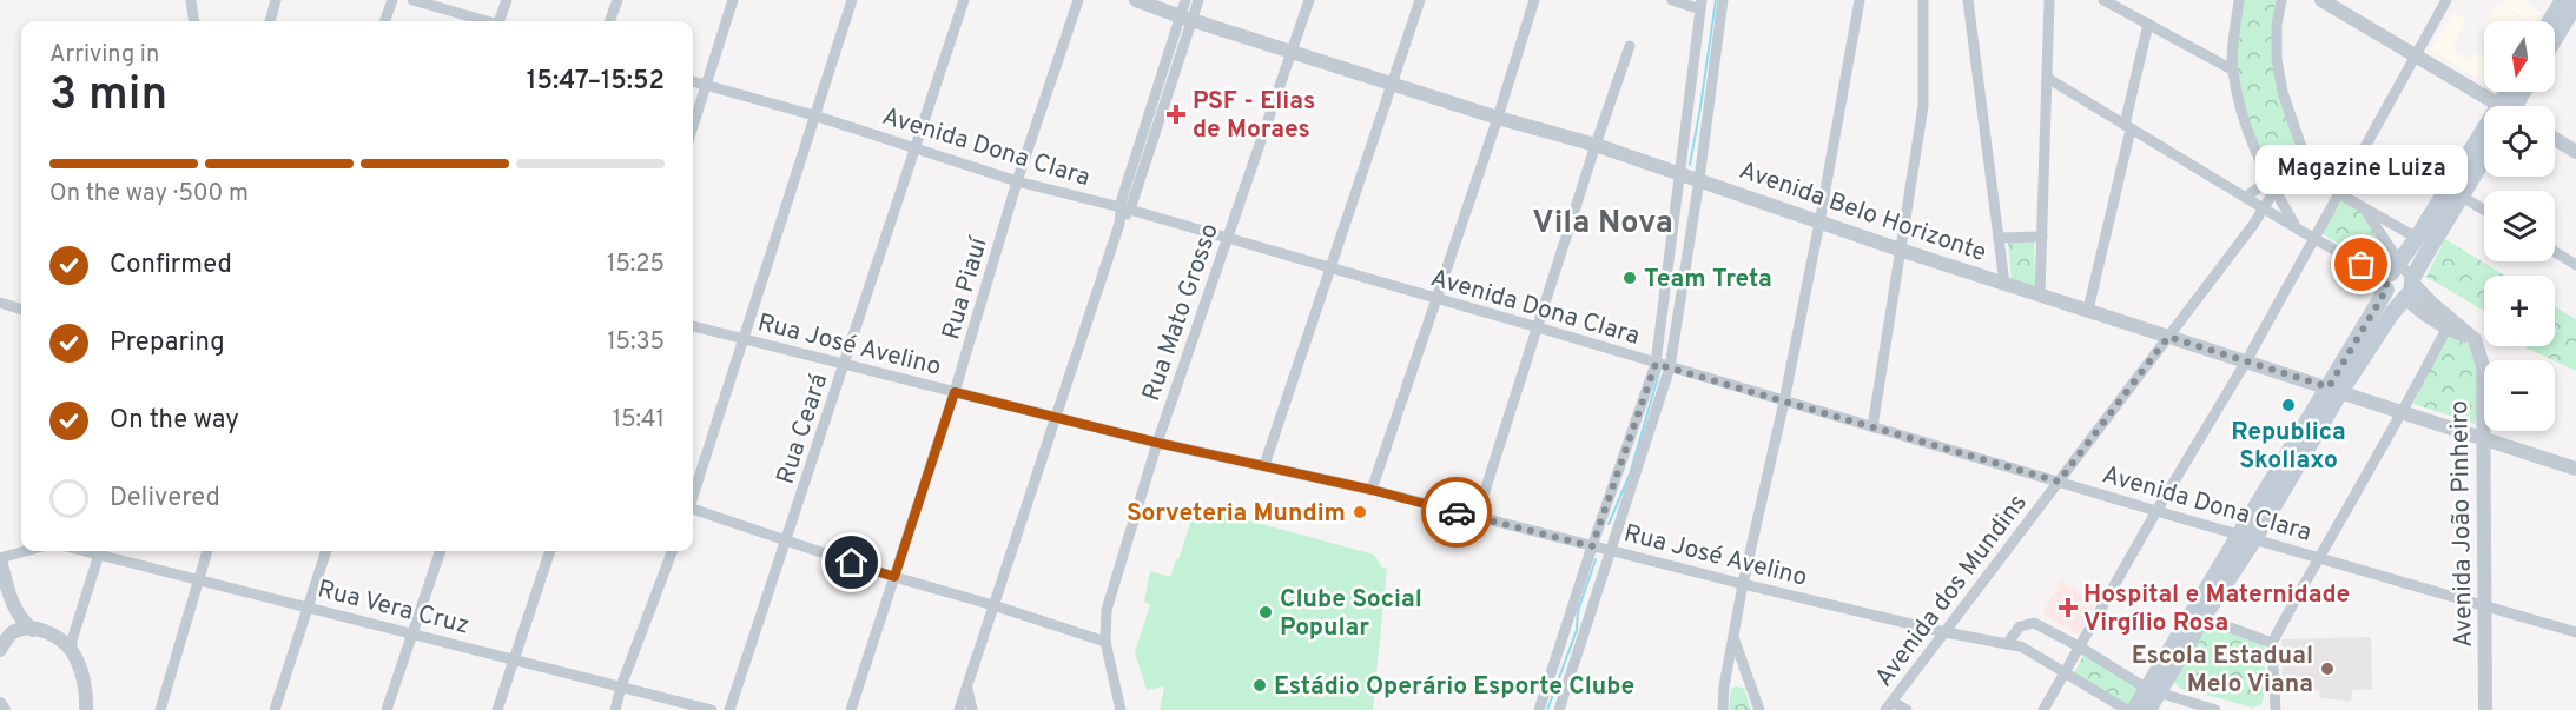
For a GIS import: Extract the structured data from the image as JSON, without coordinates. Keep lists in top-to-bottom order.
{
  "streets": {
    "street": [
      "Avenida Dona Clara",
      "Avenida Belo Horizonte",
      "Rua Piauí",
      "Rua Mato Grosso",
      "Rua José Avelino",
      "Rua Ceará",
      "Avenida João Pinheiro",
      "Avenida dos Mundins",
      "Rua Vera Cruz"
    ]
  },
  "crossings": [
    ["Avenida Dona Clara", "Rua Piauí"],
    ["Avenida Dona Clara", "Rua Mato Grosso"],
    ["Avenida Dona Clara", "Rua Ceará"],
    ["Avenida Dona Clara", "Avenida João Pinheiro"],
    ["Avenida Dona Clara", "Avenida dos Mundins"],
    ["Avenida Belo Horizonte", "Rua Mato Grosso"],
    ["Avenida Belo Horizonte", "Avenida João Pinheiro"],
    ["Avenida Belo Horizonte", "Avenida dos Mundins"],
    ["Rua Piauí", "Rua José Avelino"],
    ["Rua Mato Grosso", "Rua José Avelino"],
    ["Rua José Avelino", "Rua Ceará"],
    ["Rua José Avelino", "Avenida dos Mundins"]
  ],
  "districts": ["Vila Nova"],
  "places": {
    "health": ["PSF - Elias de Moraes", "Hospital e Maternidade Virgílio Rosa"],
    "other": [
      "Magazine Luiza",
      "Team Treta",
      "Republica Skollaxo",
      "Sorveteria Mundim",
      "Clube Social Popular",
      "Escola Estadual Melo Viana",
      "Estádio Operário Esporte Clube"
    ]
  },
  "north": "bottom",
  "page": {
    "map_buttons": ["+", "−"],
    "heading": ["3 min", "Arriving in", "15:47–15:52"],
    "bar": "On the way · 500 m",
    "bubble": "Magazine Luiza",
    "list": [
      ["Confirmed", "15:25"],
      ["Preparing", "15:35"],
      ["On the way", "15:41"],
      "Delivered"
    ]
  }
}
